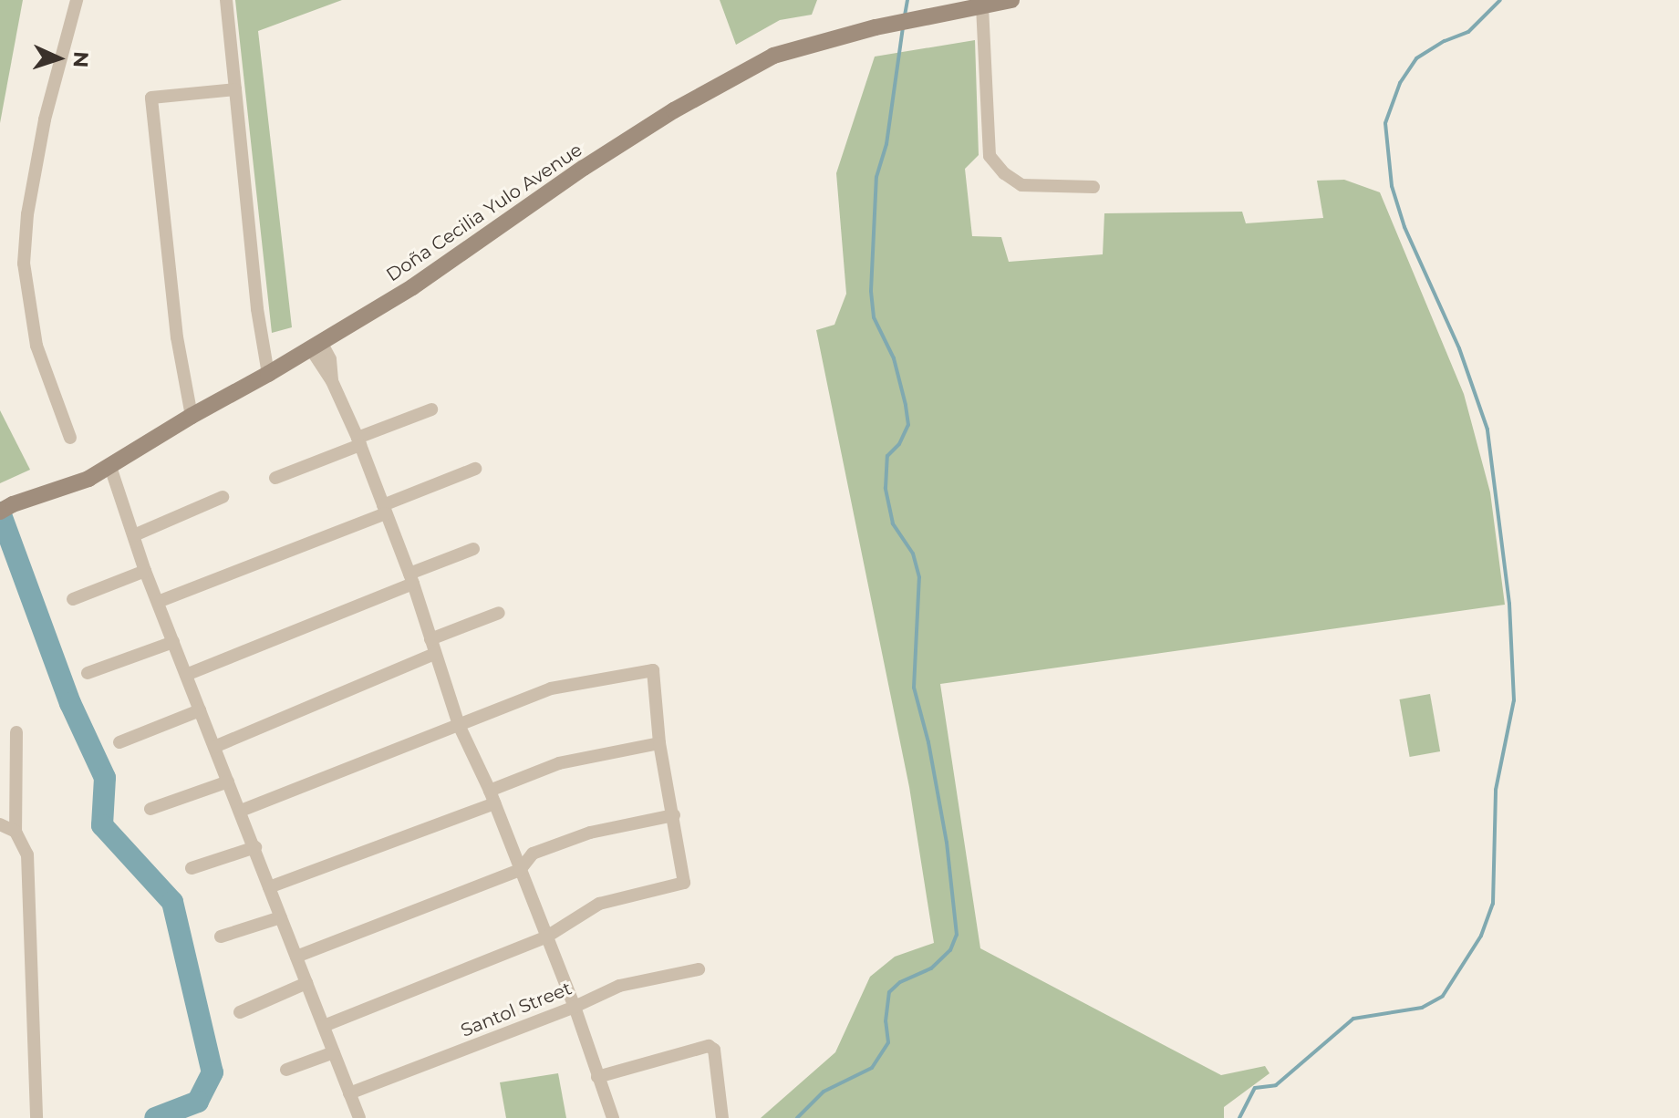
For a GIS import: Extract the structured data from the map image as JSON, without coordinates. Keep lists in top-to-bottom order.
{
  "streets": {
    "main road": ["Doña Cecilia Yulo Avenue"],
    "street": ["Santol Street"]
  },
  "north": "right"
}
